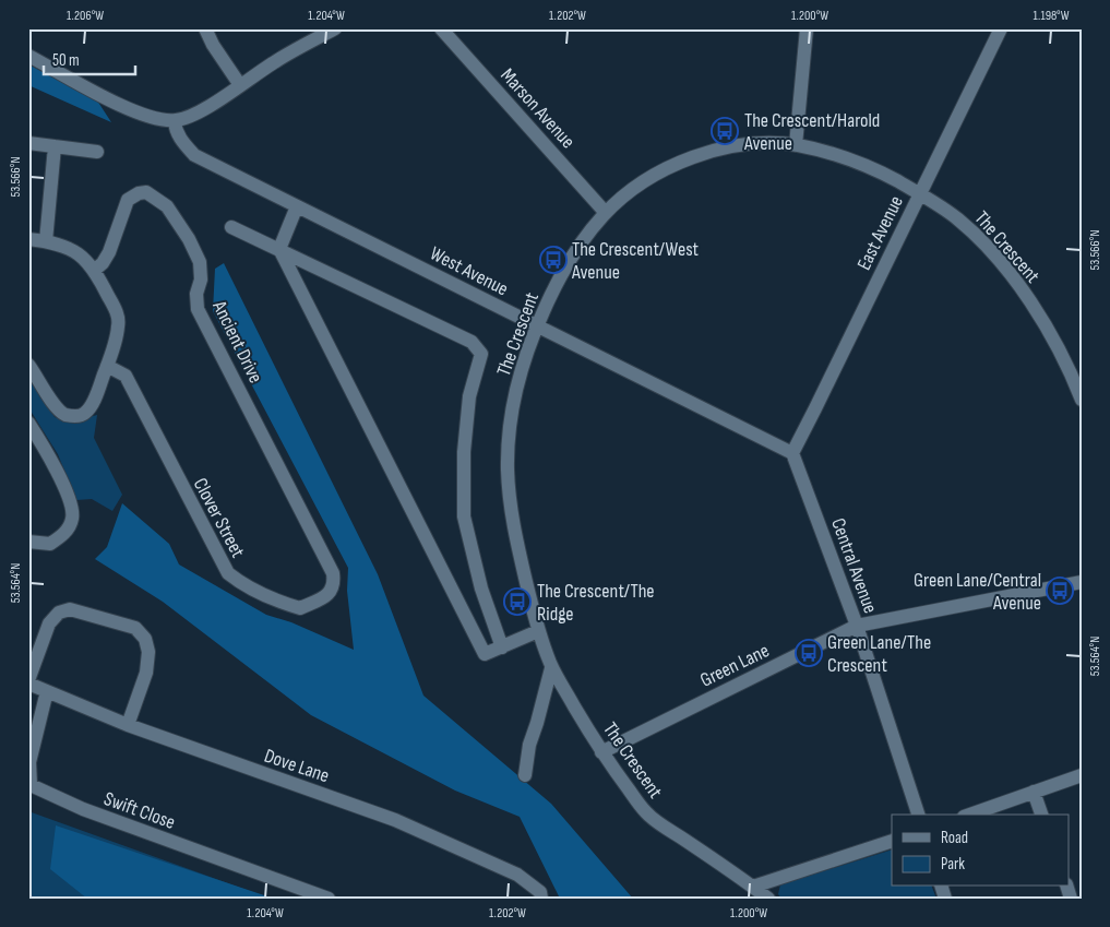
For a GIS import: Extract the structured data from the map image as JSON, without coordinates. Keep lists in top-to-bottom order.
{
  "streets": {
    "street": [
      "Marson Avenue",
      "East Avenue",
      "The Crescent",
      "West Avenue",
      "Ancient Drive",
      "Clover Street",
      "Central Avenue",
      "Green Lane",
      "Dove Lane",
      "Swift Close"
    ]
  },
  "crossings": [
    ["Marson Avenue", "The Crescent"],
    ["East Avenue", "The Crescent"],
    ["East Avenue", "West Avenue"],
    ["East Avenue", "Central Avenue"],
    ["The Crescent", "West Avenue"],
    ["The Crescent", "Green Lane"],
    ["West Avenue", "Central Avenue"],
    ["Ancient Drive", "Clover Street"],
    ["Central Avenue", "Green Lane"],
    ["Dove Lane", "Swift Close"]
  ],
  "places": {
    "bus stop": [
      "The Crescent/Harold Avenue",
      "The Crescent/West Avenue",
      "Green Lane/Central Avenue",
      "The Crescent/The Ridge",
      "Green Lane/The Crescent"
    ]
  },
  "legend": ["Road", "Park"],
  "scale_bar": "50 m",
  "coordinates": [
    "1.206°W",
    "1.204°W",
    "1.202°W",
    "1.200°W",
    "1.198°W",
    "53.566°N",
    "53.564°N"
  ]
}
